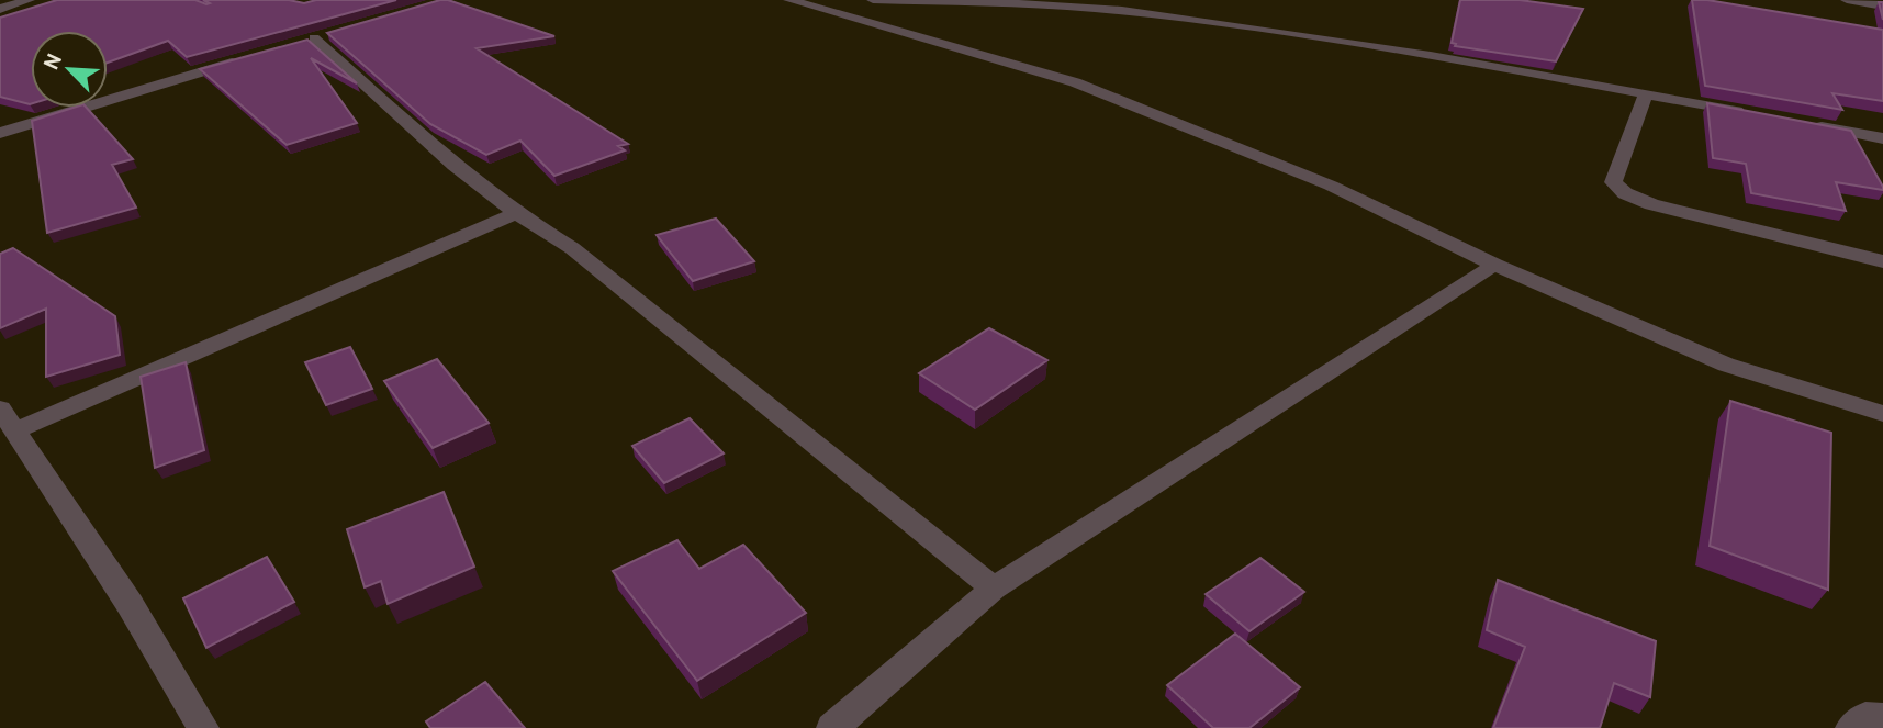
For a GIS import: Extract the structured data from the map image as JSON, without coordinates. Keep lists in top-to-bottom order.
{
  "north": "top left"
}
